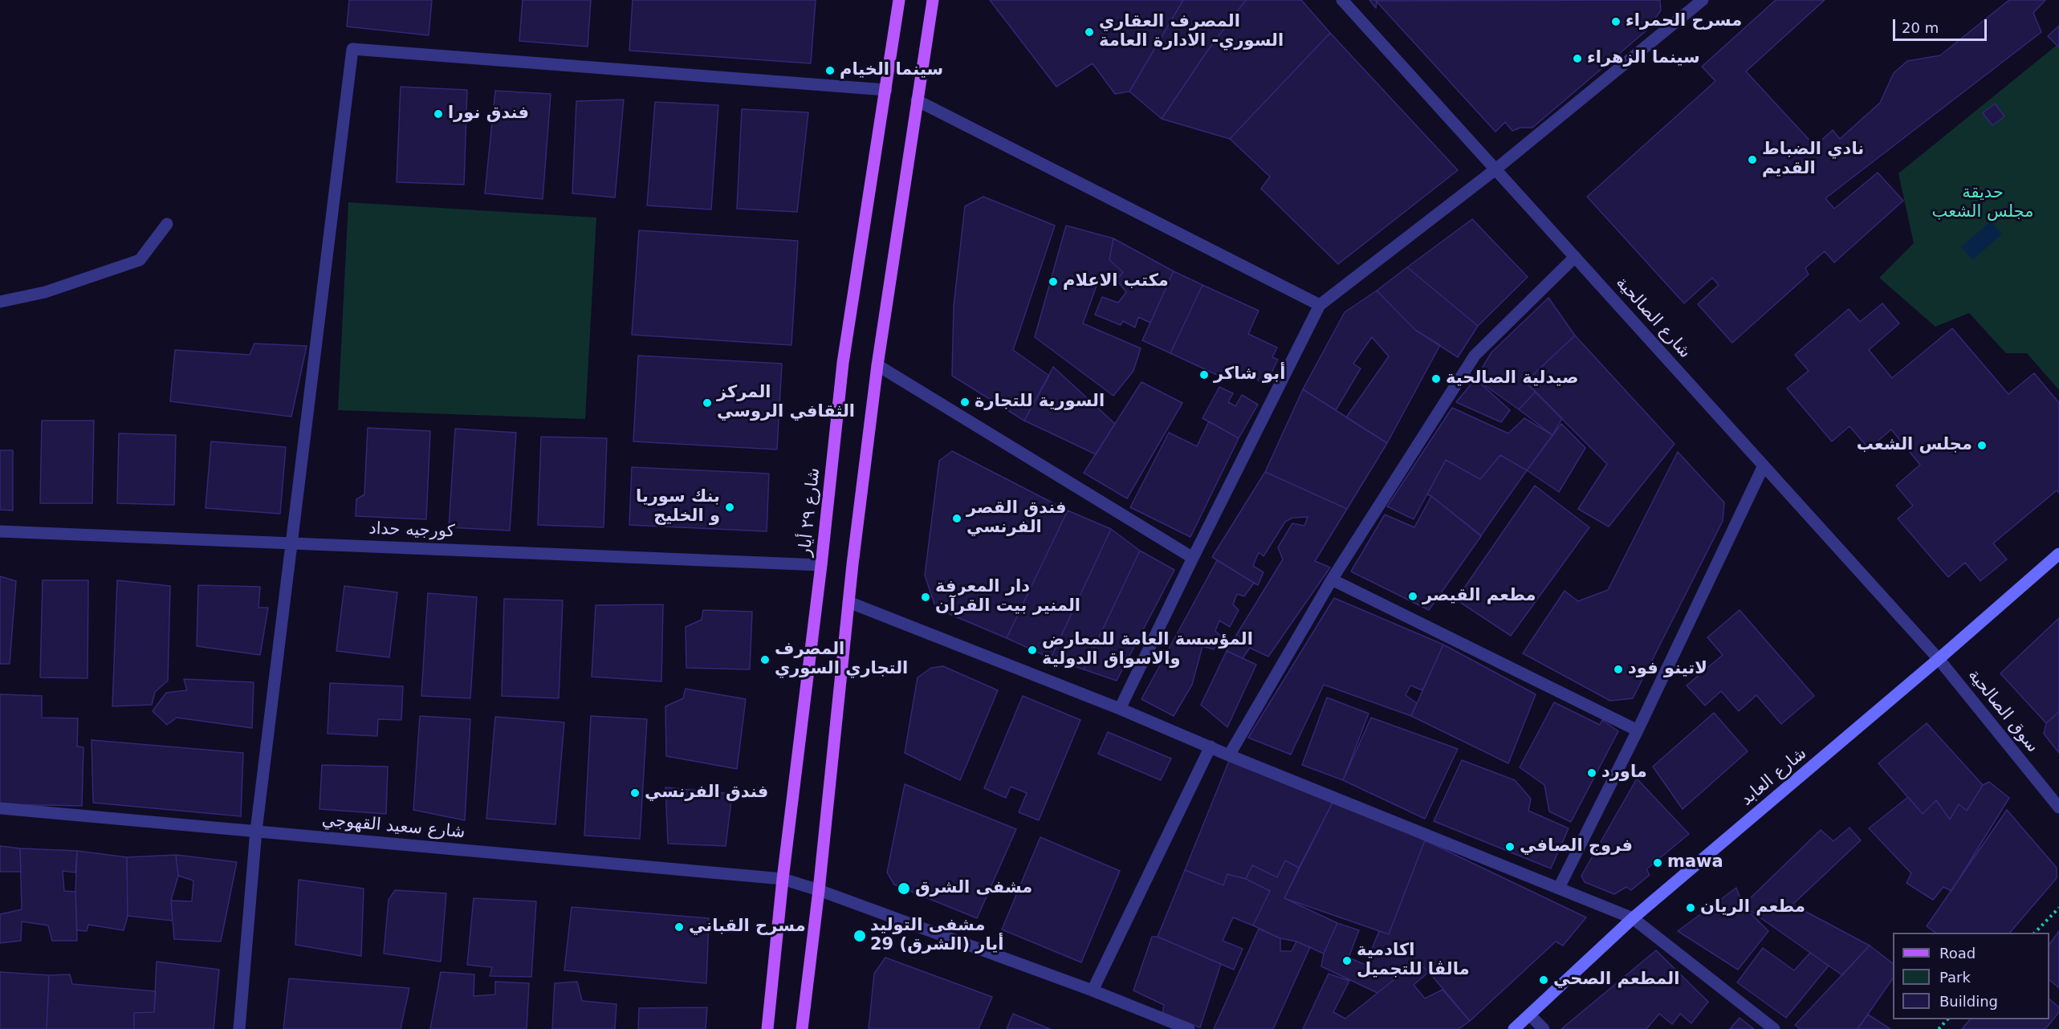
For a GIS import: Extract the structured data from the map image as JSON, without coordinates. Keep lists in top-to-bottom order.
{
  "streets": {
    "main road": ["شارع ٢٩ أيار", "شارع العابد"],
    "street": [
      "شارع الصالحية",
      "كورجيه حداد",
      "سوق الصالحية",
      "شارع سعيد القهوجي"
    ]
  },
  "crossings": [
    ["شارع الصالحية", "سوق الصالحية"],
    ["شارع الصالحية", "شارع العابد"],
    ["شارع ٢٩ أيار", "كورجيه حداد"],
    ["شارع ٢٩ أيار", "شارع سعيد القهوجي"],
    ["سوق الصالحية", "شارع العابد"]
  ],
  "parks": ["حديقة مجلس الشعب"],
  "places": [
    "مسرح الحمراء",
    "المصرف العقاري السوري- الادارة العامة",
    "سينما الزهراء",
    "سينما الخيام",
    "فندق نورا",
    "نادي الضباط القديم",
    "مكتب الاعلام",
    "أبو شاكر",
    "صيدلية الصالحية",
    "السورية للتجارة",
    "المركز الثقافي الروسي",
    "مجلس الشعب",
    "بنك سوريا و الخليج",
    "فندق القصر الفرنسي",
    "مطعم القيصر",
    "دار المعرفة المنير بيت القرآن",
    "المؤسسة العامة للمعارض والاسواق الدولية",
    "المصرف التجاري السوري",
    "لاتينو فود",
    "ماورد",
    "فندق الفرنسي",
    "فروج الصافي",
    "mawa",
    "مشفى الشرق",
    "مطعم الريان",
    "مسرح القباني",
    "مشفى التوليد 29 أيار (الشرق)",
    "اكادمية مالڤا للتجميل",
    "المطعم الصحي"
  ],
  "legend": ["Road", "Park", "Building"],
  "scale_bar": "20 m"
}
